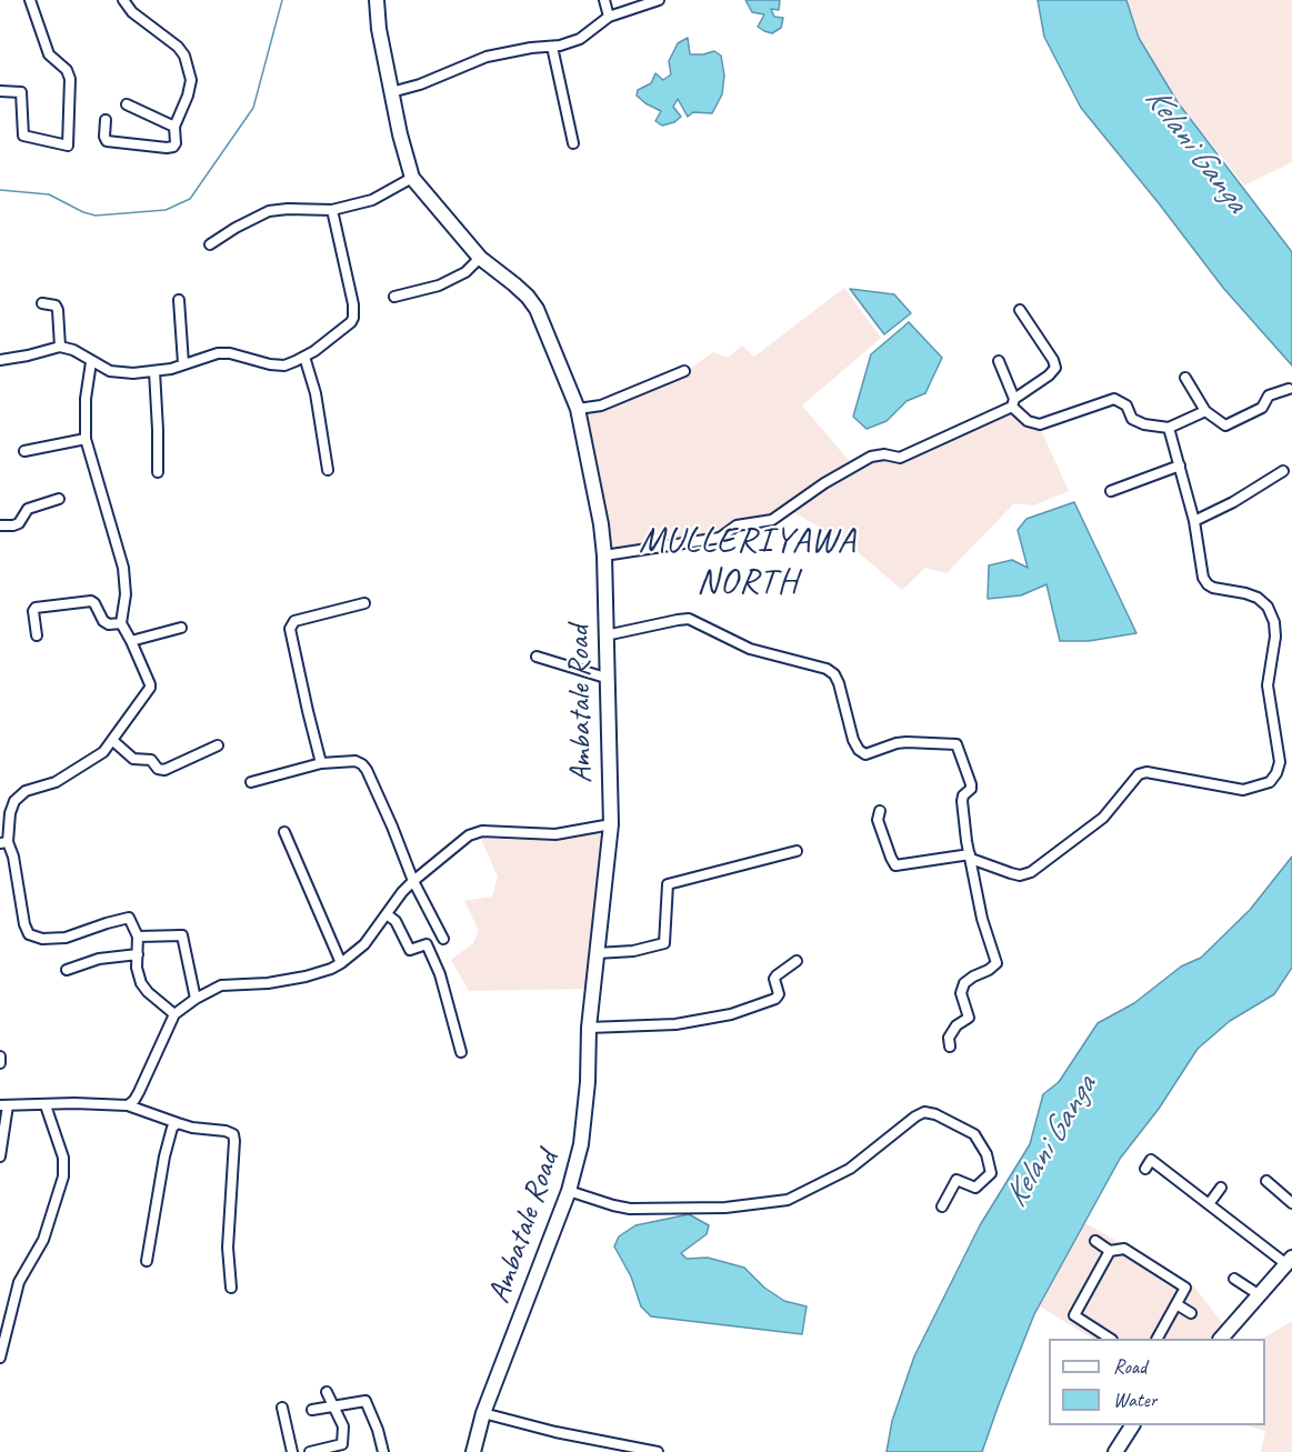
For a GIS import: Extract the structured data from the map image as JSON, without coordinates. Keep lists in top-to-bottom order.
{
  "streets": {
    "main road": ["Ambatale Road"]
  },
  "districts": ["MULLERIYAWA NORTH"],
  "water": ["Kelani Ganga"],
  "legend": ["Road", "Water"]
}
